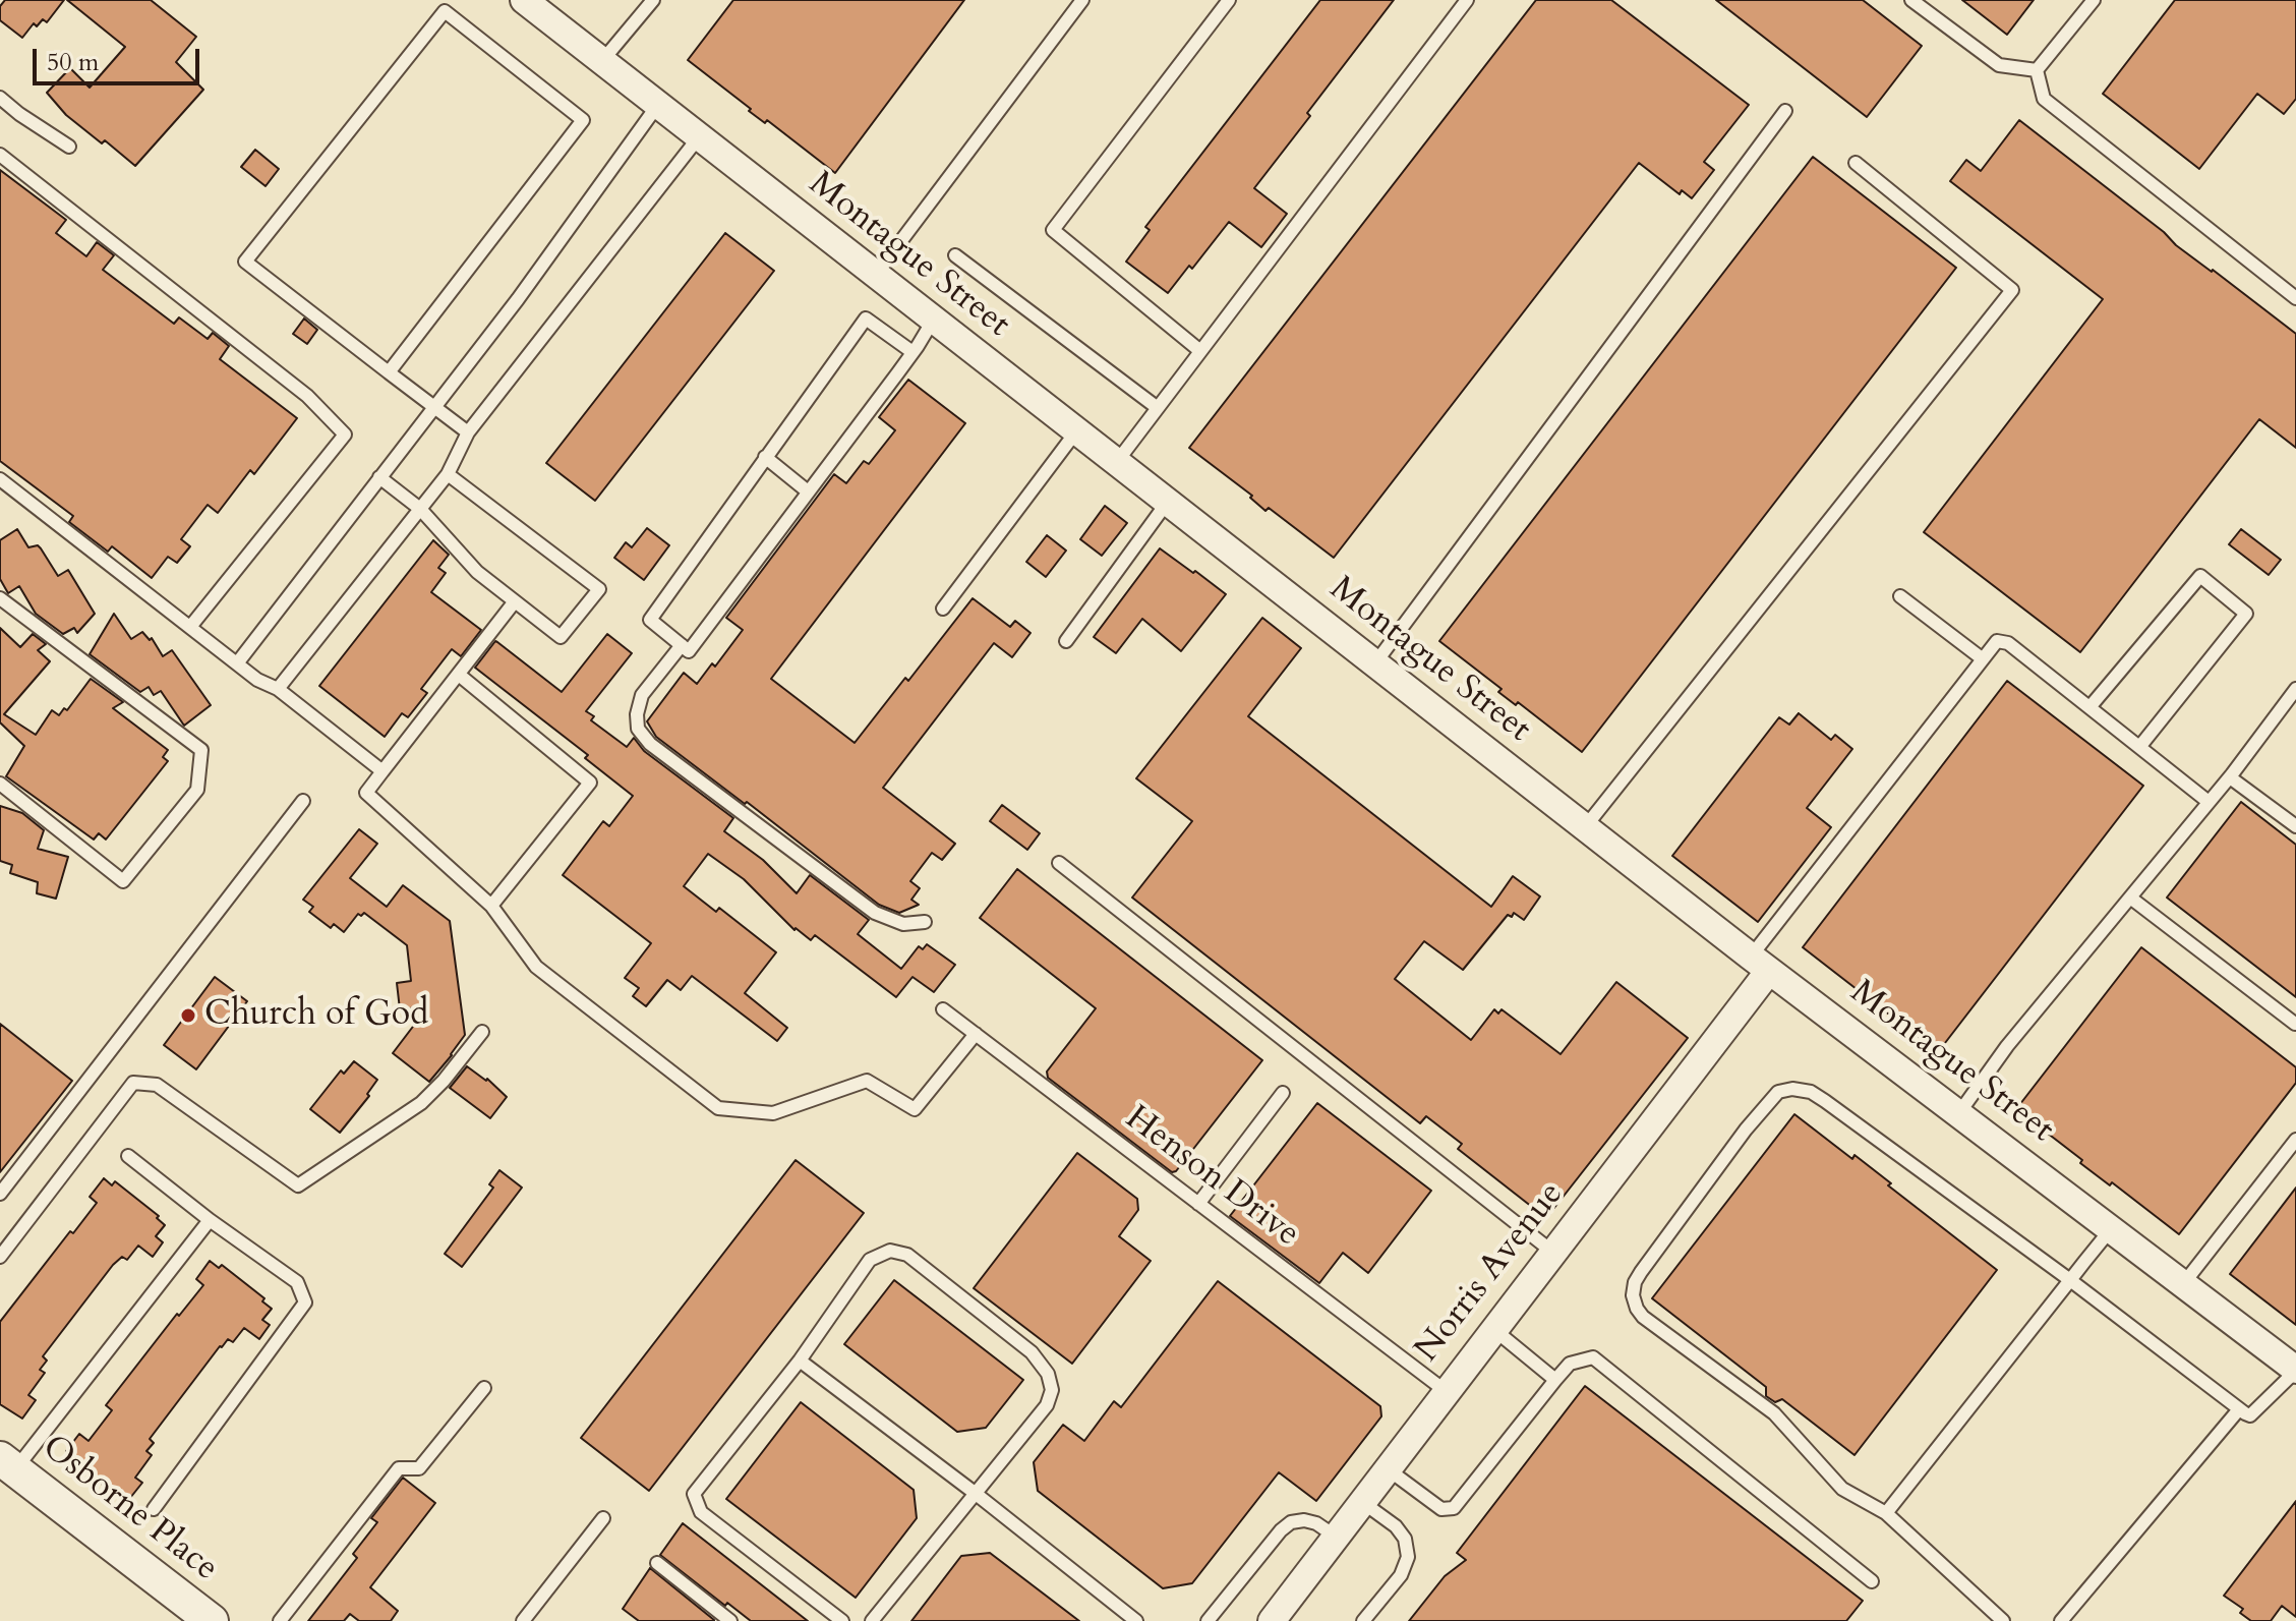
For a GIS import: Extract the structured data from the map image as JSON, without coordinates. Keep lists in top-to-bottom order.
{
  "streets": {
    "street": ["Montague Street", "Norris Avenue", "Osborne Place"],
    "lane": ["Henson Drive"]
  },
  "crossings": [
    ["Montague Street", "Norris Avenue"],
    ["Henson Drive", "Norris Avenue"]
  ],
  "places": ["Church of God"],
  "scale_bar": "50 m"
}
